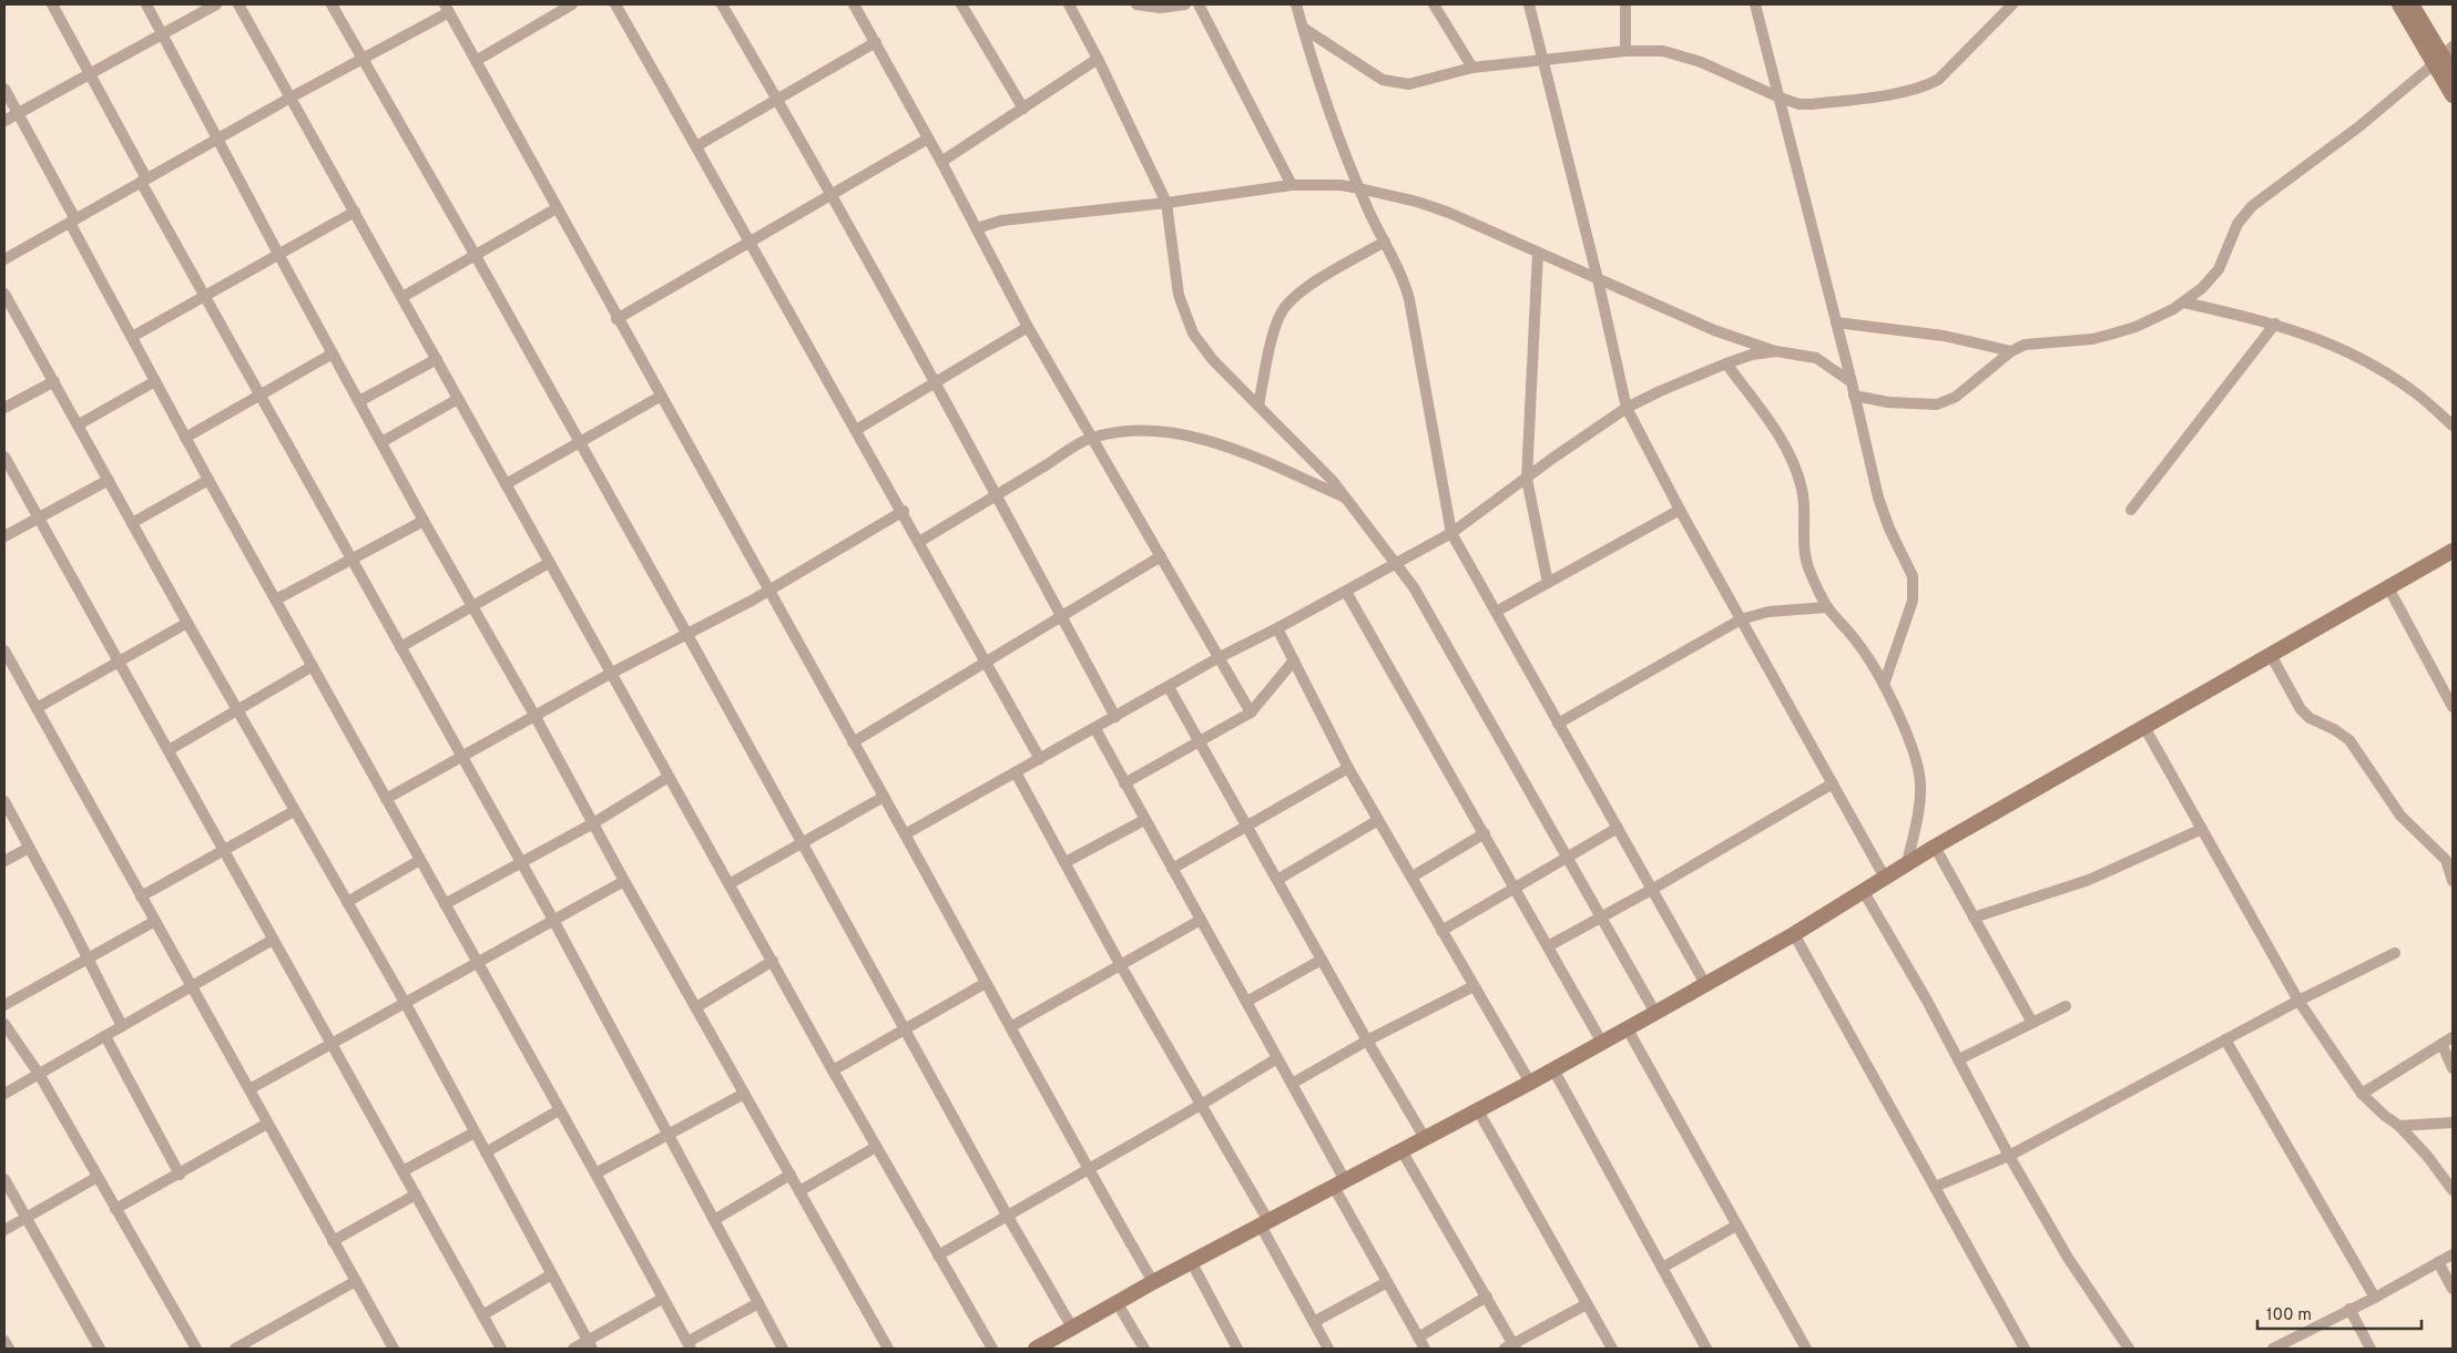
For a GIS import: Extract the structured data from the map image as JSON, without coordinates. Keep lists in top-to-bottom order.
{
  "scale_bar": "100 m"
}
